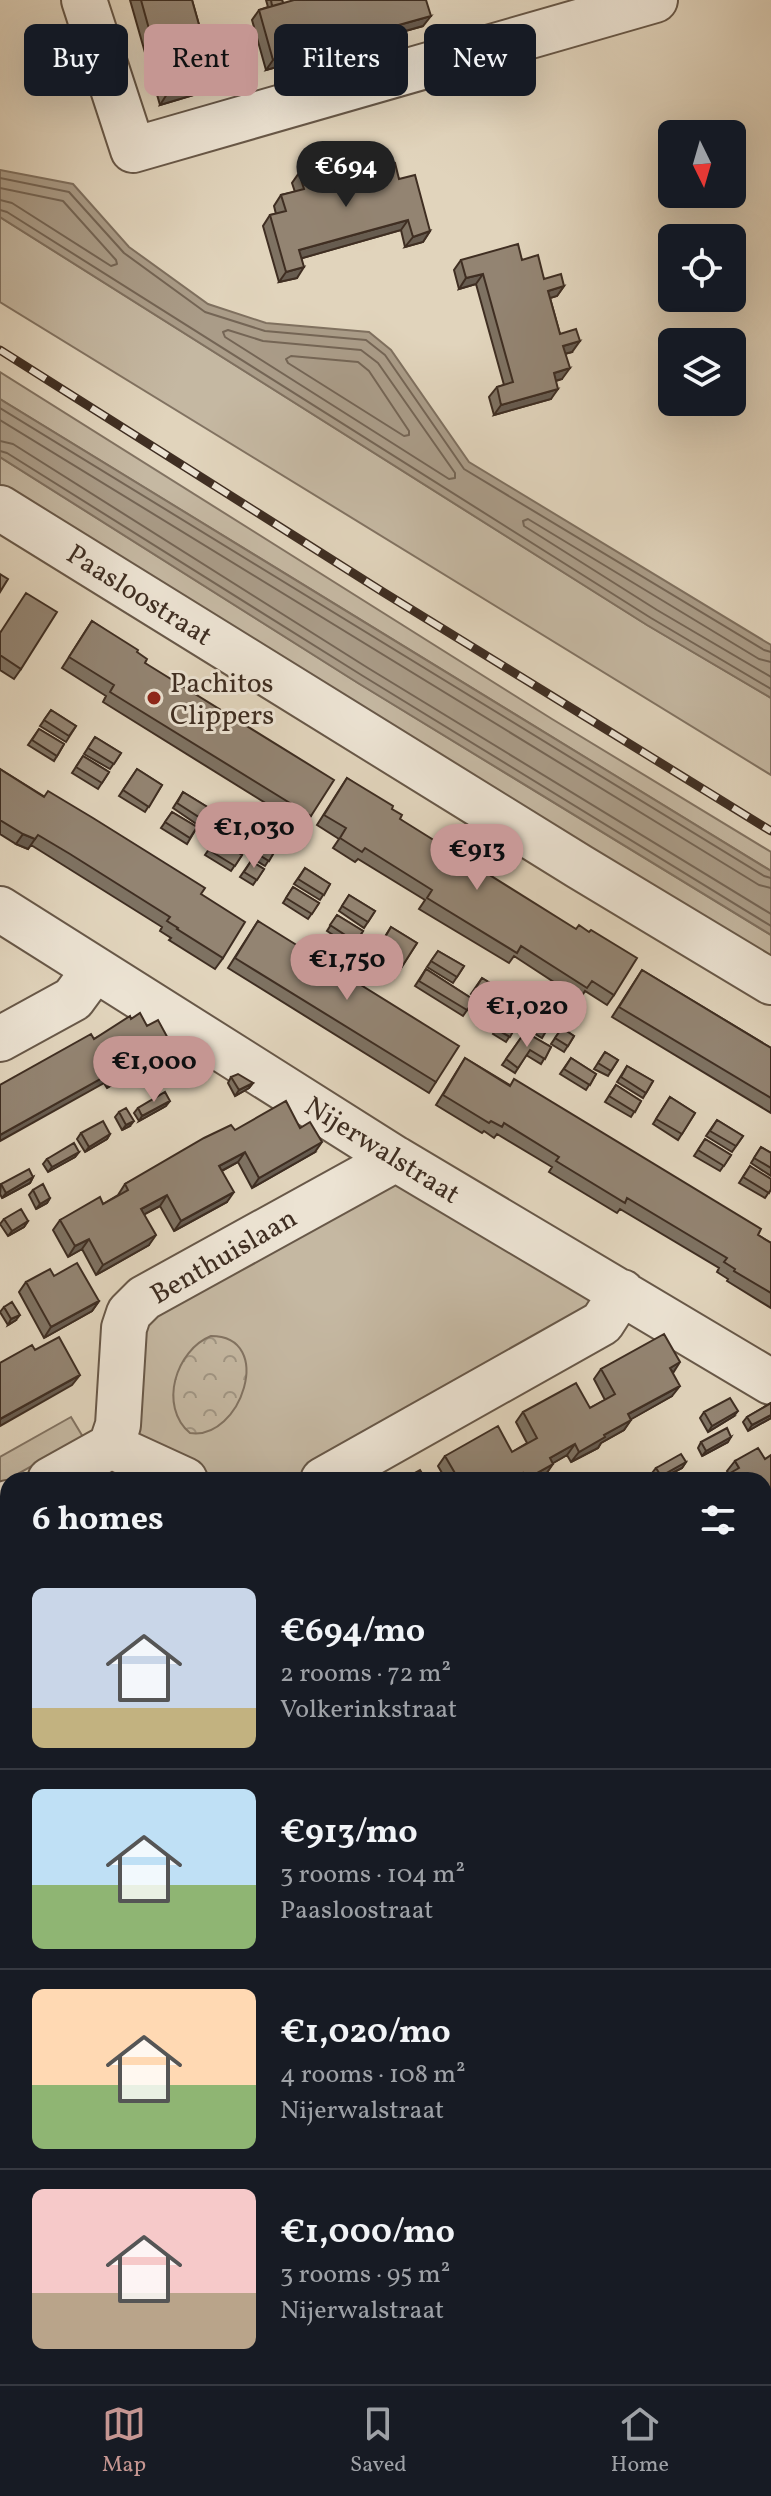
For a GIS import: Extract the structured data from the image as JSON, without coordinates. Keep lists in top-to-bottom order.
{
  "streets": {
    "street": ["Paasloostraat", "Nijerwalstraat", "Benthuislaan"]
  },
  "crossings": [
    ["Nijerwalstraat", "Benthuislaan"]
  ],
  "places": ["Pachitos Clippers"],
  "north": "bottom",
  "page": {
    "chip": [
      "Buy",
      "Rent",
      "Filters",
      "New"
    ],
    "price": [
      "€694",
      "€1,030",
      "€913",
      "€1,750",
      "€1,020",
      "€1,000"
    ],
    "heading": "6 homes",
    "list": [
      {
        "name": "€694/mo",
        "note": "2 rooms · 72 m² · Volkerinkstraat"
      },
      {
        "name": "€913/mo",
        "note": "3 rooms · 104 m² · Paasloostraat"
      },
      {
        "name": "€1,020/mo",
        "note": "4 rooms · 108 m² · Nijerwalstraat"
      },
      {
        "name": "€1,000/mo",
        "note": "3 rooms · 95 m² · Nijerwalstraat"
      }
    ],
    "tabs": ["Map", "Saved", "Home"]
  }
}
